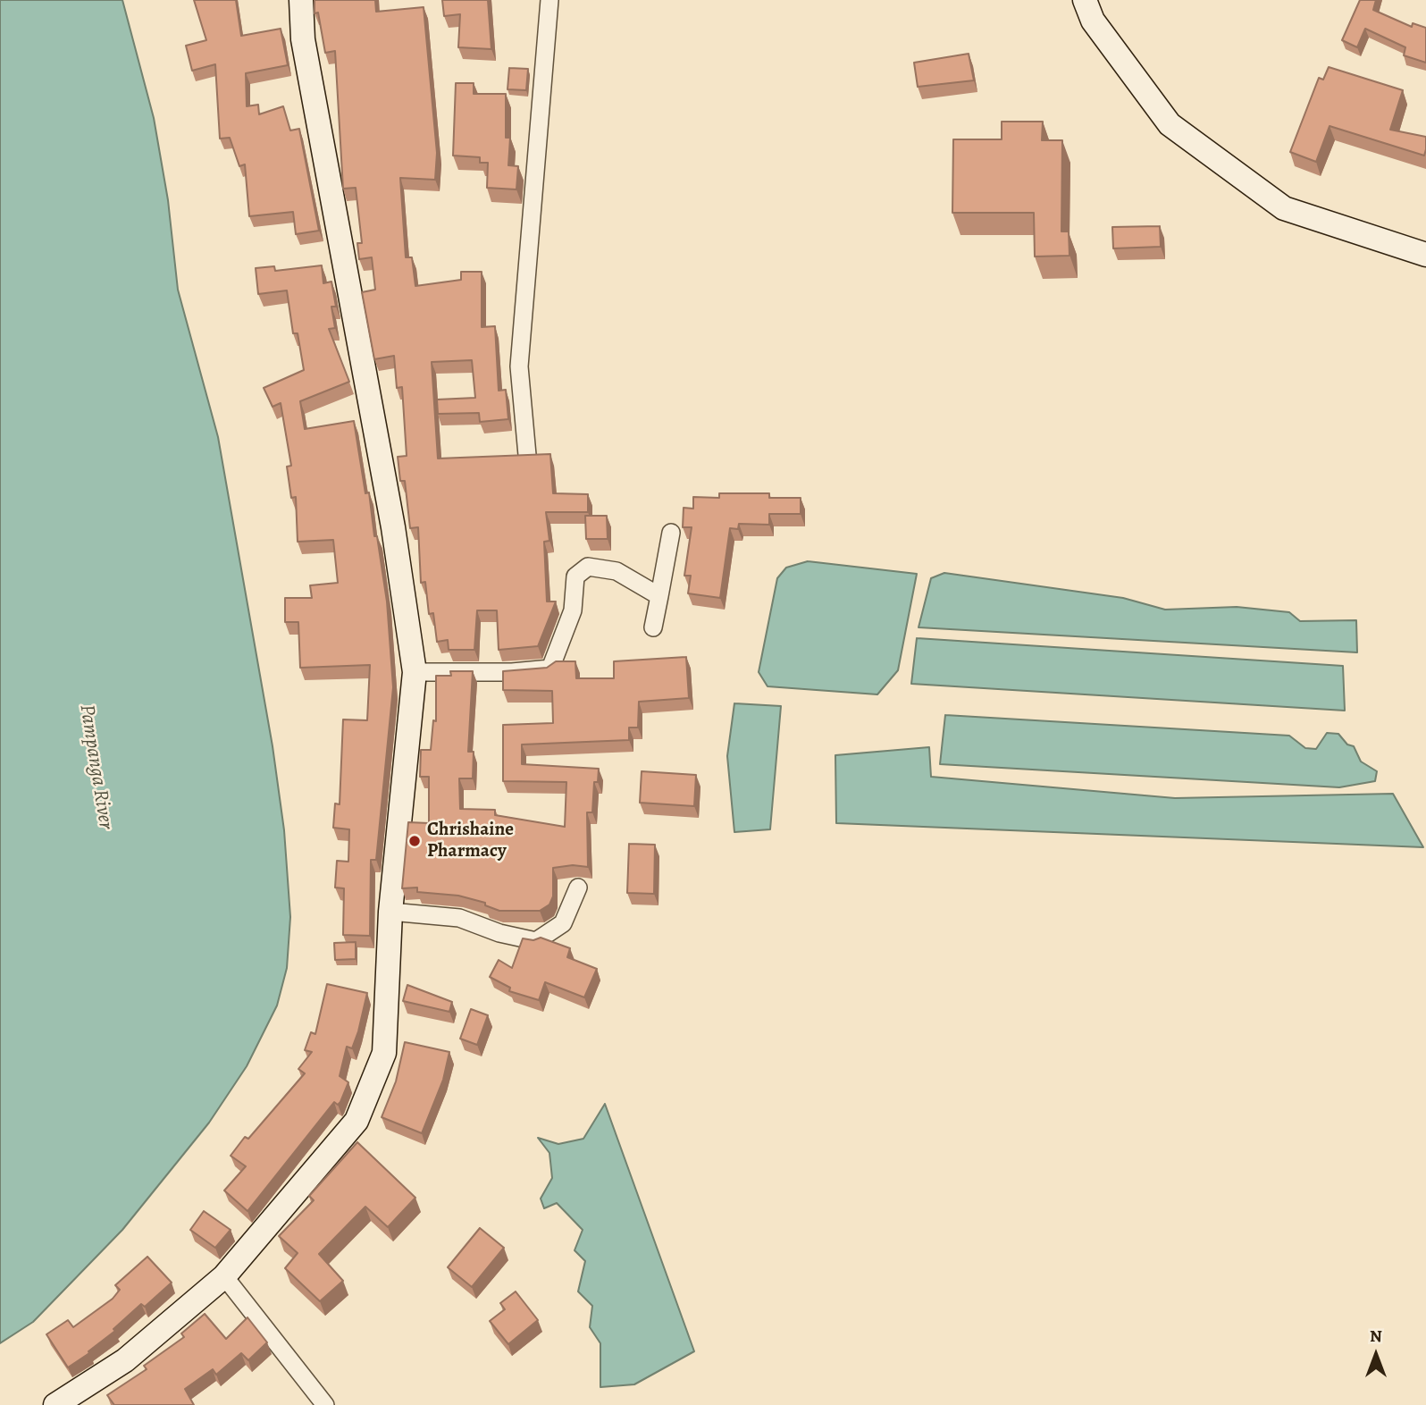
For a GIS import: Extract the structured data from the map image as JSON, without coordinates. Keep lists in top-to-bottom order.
{
  "water": ["Pampanga River"],
  "places": ["Chrishaine Pharmacy"],
  "north": "top"
}
